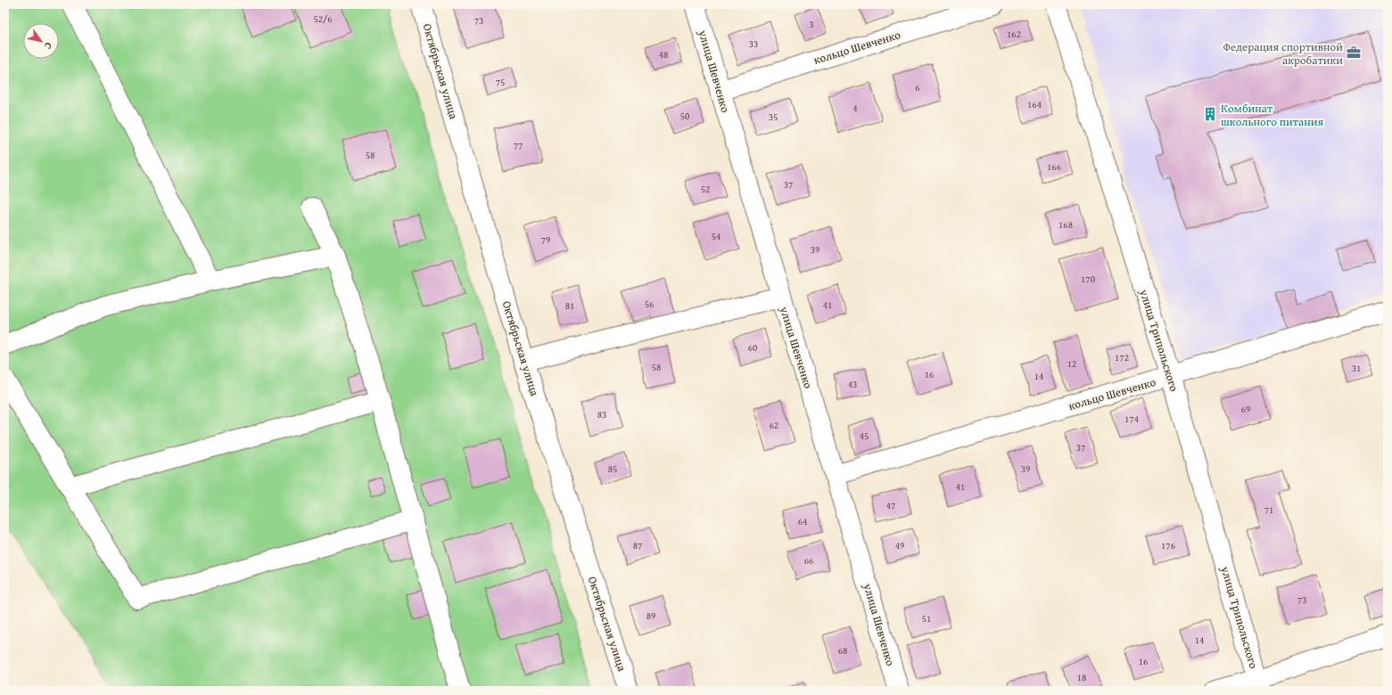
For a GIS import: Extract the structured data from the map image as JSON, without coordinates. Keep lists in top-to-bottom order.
{
  "streets": {
    "street": [
      "кольцо Шевченко",
      "Октябрьская улица",
      "улица Шевченко",
      "улица Трипольского"
    ]
  },
  "crossings": [
    ["кольцо Шевченко", "улица Шевченко"],
    ["кольцо Шевченко", "улица Трипольского"]
  ],
  "places": {
    "office": ["Федерация спортивной акробатики"],
    "building": ["Комбинат школьного питания"]
  },
  "house_numbers": [
    "52/6",
    "73",
    "3",
    "162",
    "33",
    "48",
    "75",
    "6",
    "164",
    "4",
    "50",
    "35",
    "77",
    "58",
    "166",
    "37",
    "52",
    "168",
    "54",
    "79",
    "39",
    "170",
    "56",
    "41",
    "81",
    "60",
    "172",
    "12",
    "58",
    "31",
    "16",
    "14",
    "43",
    "69",
    "83",
    "174",
    "62",
    "45",
    "37",
    "85",
    "39",
    "41",
    "47",
    "71",
    "64",
    "87",
    "49",
    "176",
    "66",
    "73",
    "89",
    "51",
    "14",
    "68",
    "16",
    "18"
  ],
  "north": "bottom right"
}
